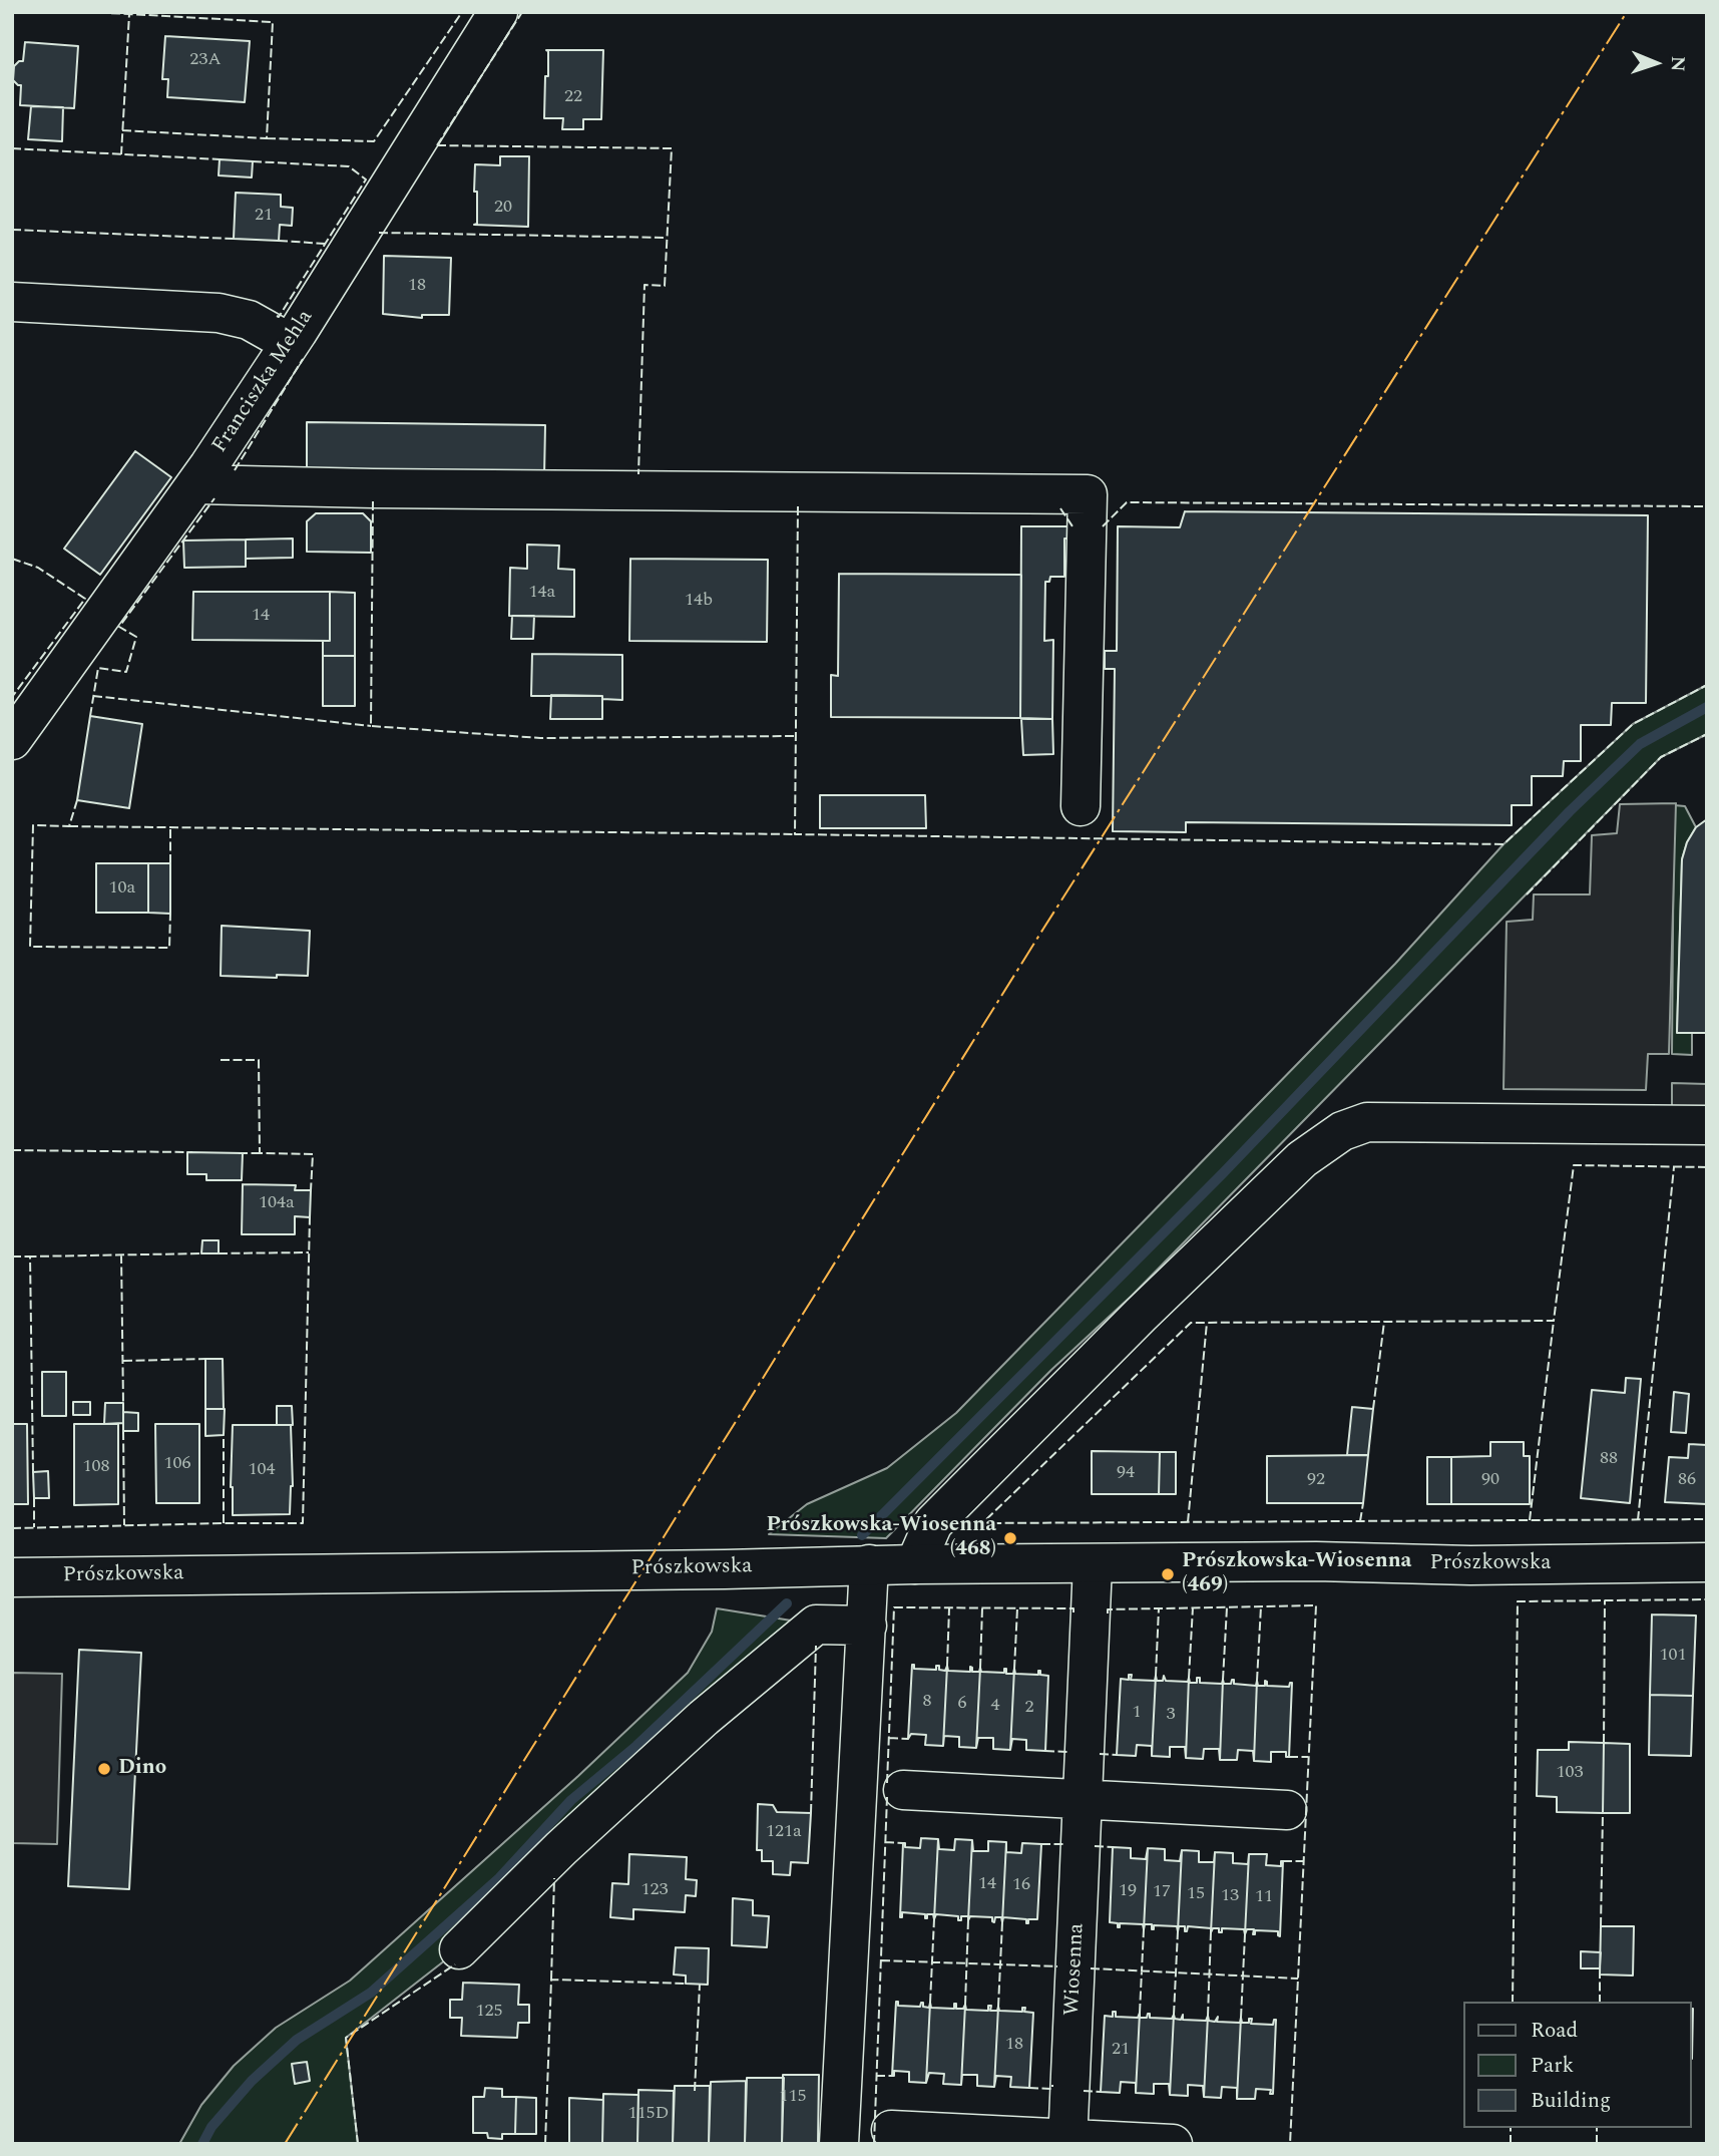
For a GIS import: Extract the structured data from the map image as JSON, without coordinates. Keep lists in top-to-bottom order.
{
  "streets": {
    "street": ["Franciszka Mehla", "Prószkowska", "Wiosenna"]
  },
  "crossings": [
    ["Prószkowska", "Wiosenna"]
  ],
  "places": ["Prószkowska-Wiosenna (468)", "Prószkowska-Wiosenna (469)", "Dino"],
  "house_numbers": [
    "23A",
    "22",
    "20",
    "21",
    "18",
    "14a",
    "14b",
    "14",
    "10a",
    "104a",
    "88",
    "106",
    "108",
    "104",
    "94",
    "92",
    "90",
    "86",
    "101",
    "8",
    "6",
    "4",
    "2",
    "1",
    "3",
    "103",
    "121a",
    "14",
    "16",
    "123",
    "19",
    "17",
    "15",
    "13",
    "11",
    "125",
    "18",
    "21",
    "115",
    "115D"
  ],
  "legend": ["Road", "Park", "Building"],
  "north": "right"
}
